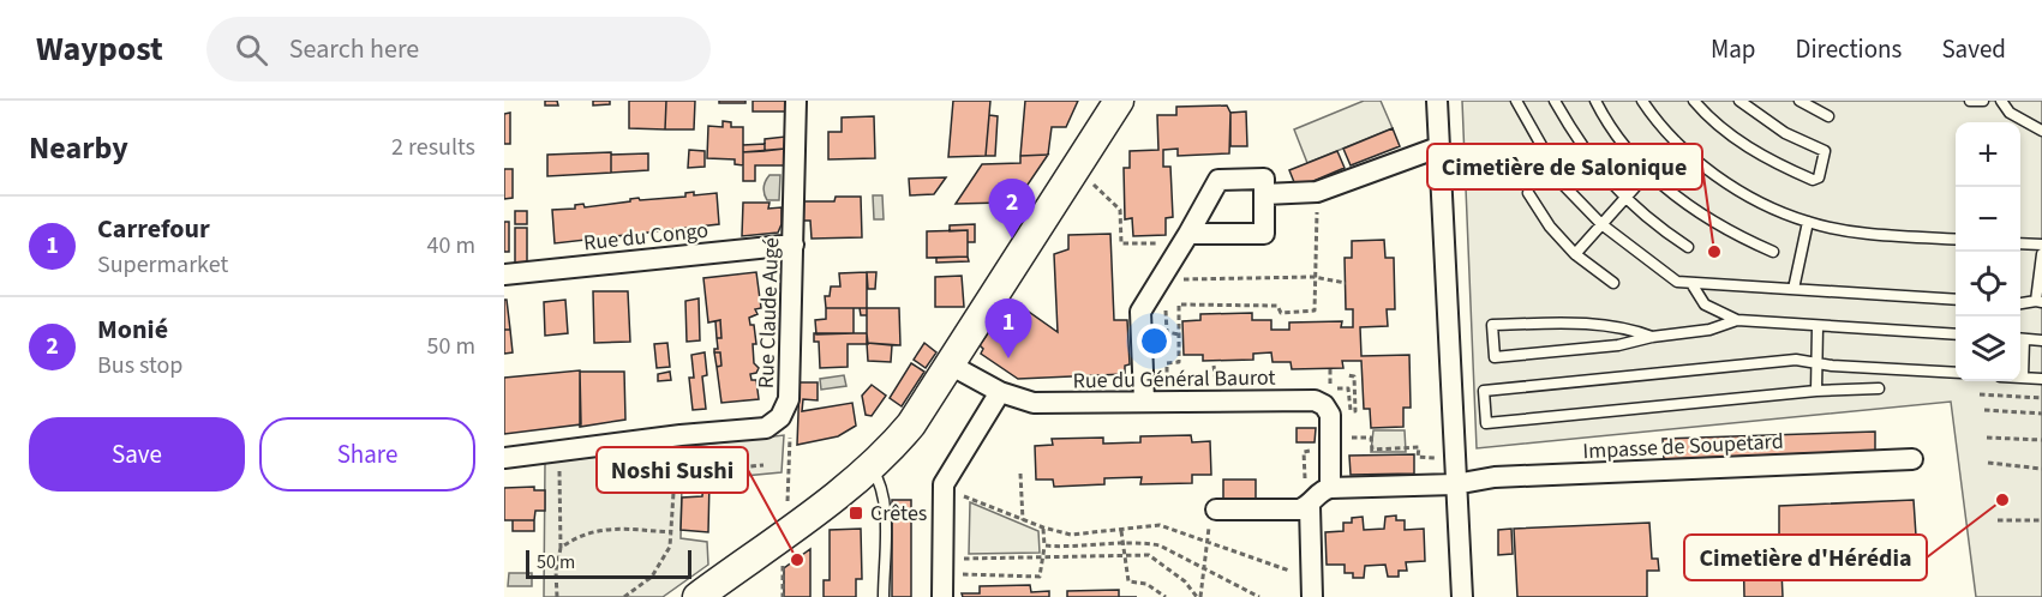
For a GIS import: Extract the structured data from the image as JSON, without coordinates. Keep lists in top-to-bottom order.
{
  "streets": {
    "street": [
      "Rue du Congo",
      "Rue Claude Augé",
      "Rue du Général Baurot",
      "Impasse de Soupetard"
    ]
  },
  "crossings": [
    ["Rue du Congo", "Rue Claude Augé"],
    ["Rue du Général Baurot", "Impasse de Soupetard"]
  ],
  "places": {
    "other": ["Cimetière de Salonique", "Cimetière d'Hérédia", "Noshi Sushi"],
    "transit": ["Crêtes"]
  },
  "scale_bar": "50 m",
  "page": {
    "header": "Waypost",
    "search": "Search here",
    "nav": ["Map", "Directions", "Saved"],
    "heading": ["Nearby", "2 results"],
    "map_buttons": ["+", "−"],
    "pins": ["2", "1"],
    "list": [
      {
        "mark": "1",
        "name": "Carrefour",
        "note": "Supermarket",
        "value": "40 m"
      },
      {
        "mark": "2",
        "name": "Monié",
        "note": "Bus stop",
        "value": "50 m"
      }
    ],
    "buttons": ["Save", "Share"],
    "scale": "50 m"
  }
}
